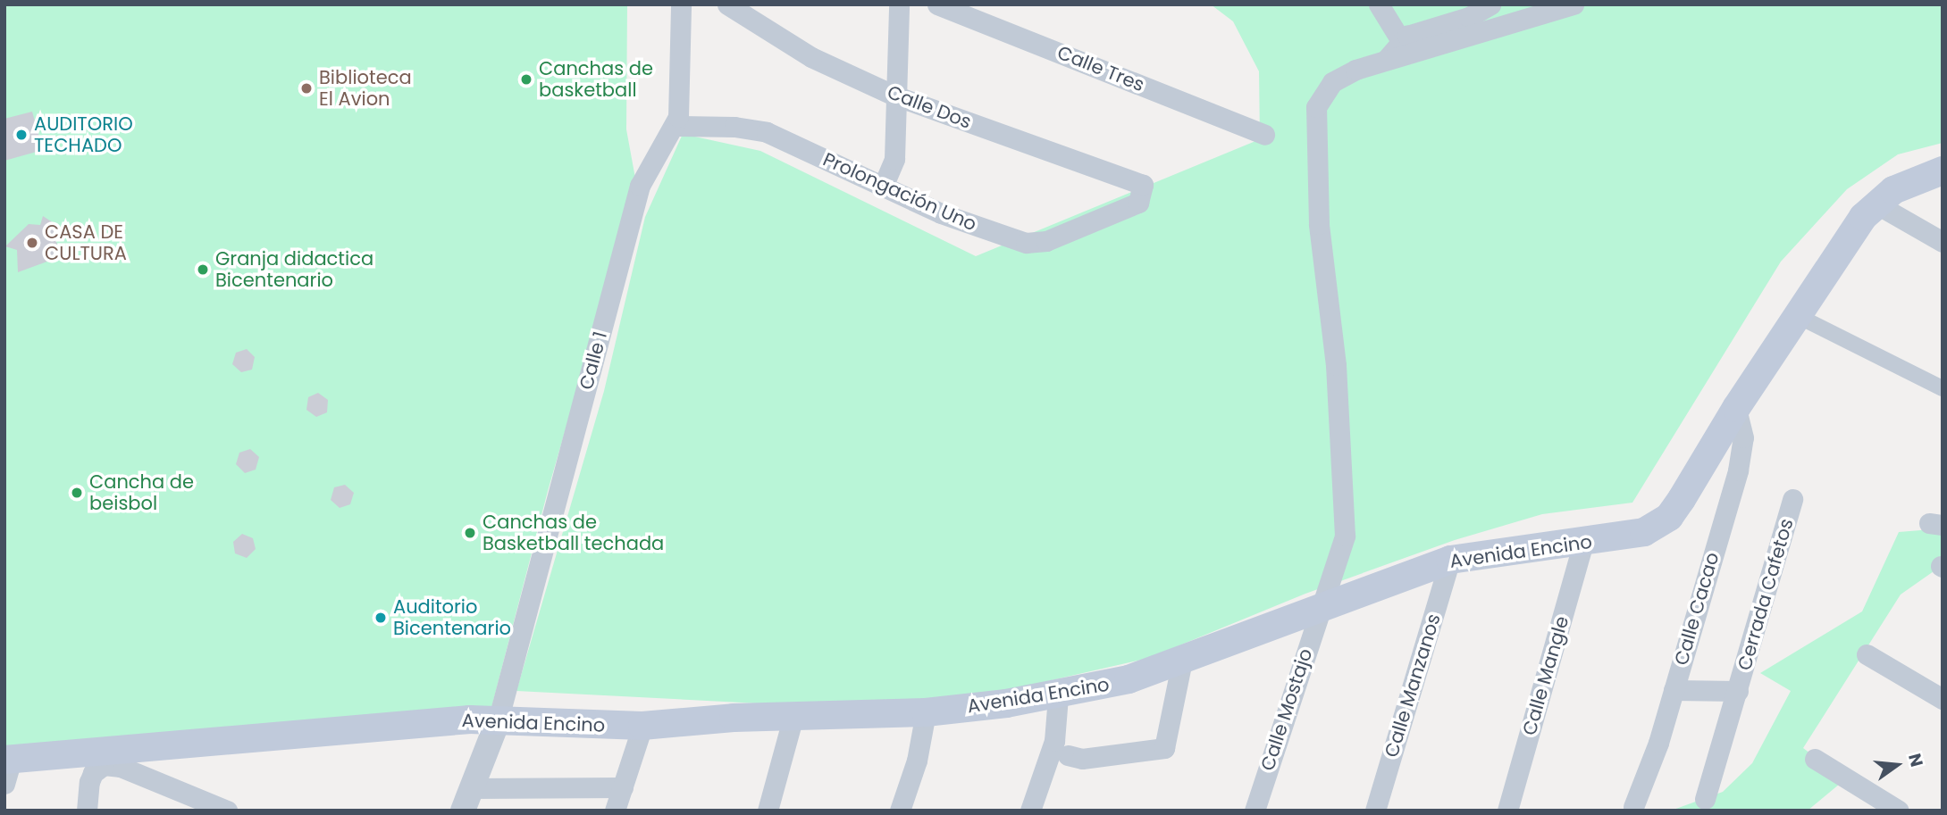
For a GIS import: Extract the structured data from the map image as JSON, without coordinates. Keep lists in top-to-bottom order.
{
  "streets": {
    "main road": ["Avenida Encino"],
    "street": [
      "Calle Tres",
      "Calle Dos",
      "Prolongación Uno",
      "Calle 1",
      "Cerrada Cafetos",
      "Calle Cacao",
      "Calle Mangle",
      "Calle Manzanos",
      "Calle Mostajo"
    ]
  },
  "crossings": [
    ["Calle Dos", "Prolongación Uno"],
    ["Prolongación Uno", "Calle 1"],
    ["Calle 1", "Avenida Encino"],
    ["Avenida Encino", "Calle Cacao"],
    ["Avenida Encino", "Calle Mangle"],
    ["Avenida Encino", "Calle Manzanos"],
    ["Avenida Encino", "Calle Mostajo"],
    ["Cerrada Cafetos", "Calle Cacao"]
  ],
  "places": [
    "Canchas de basketball",
    "Biblioteca El Avion",
    "AUDITORIO TECHADO",
    "CASA DE CULTURA",
    "Granja didactica Bicentenario",
    "Cancha de beisbol",
    "Canchas de Basketball techada",
    "Auditorio Bicentenario"
  ],
  "north": "right"
}
